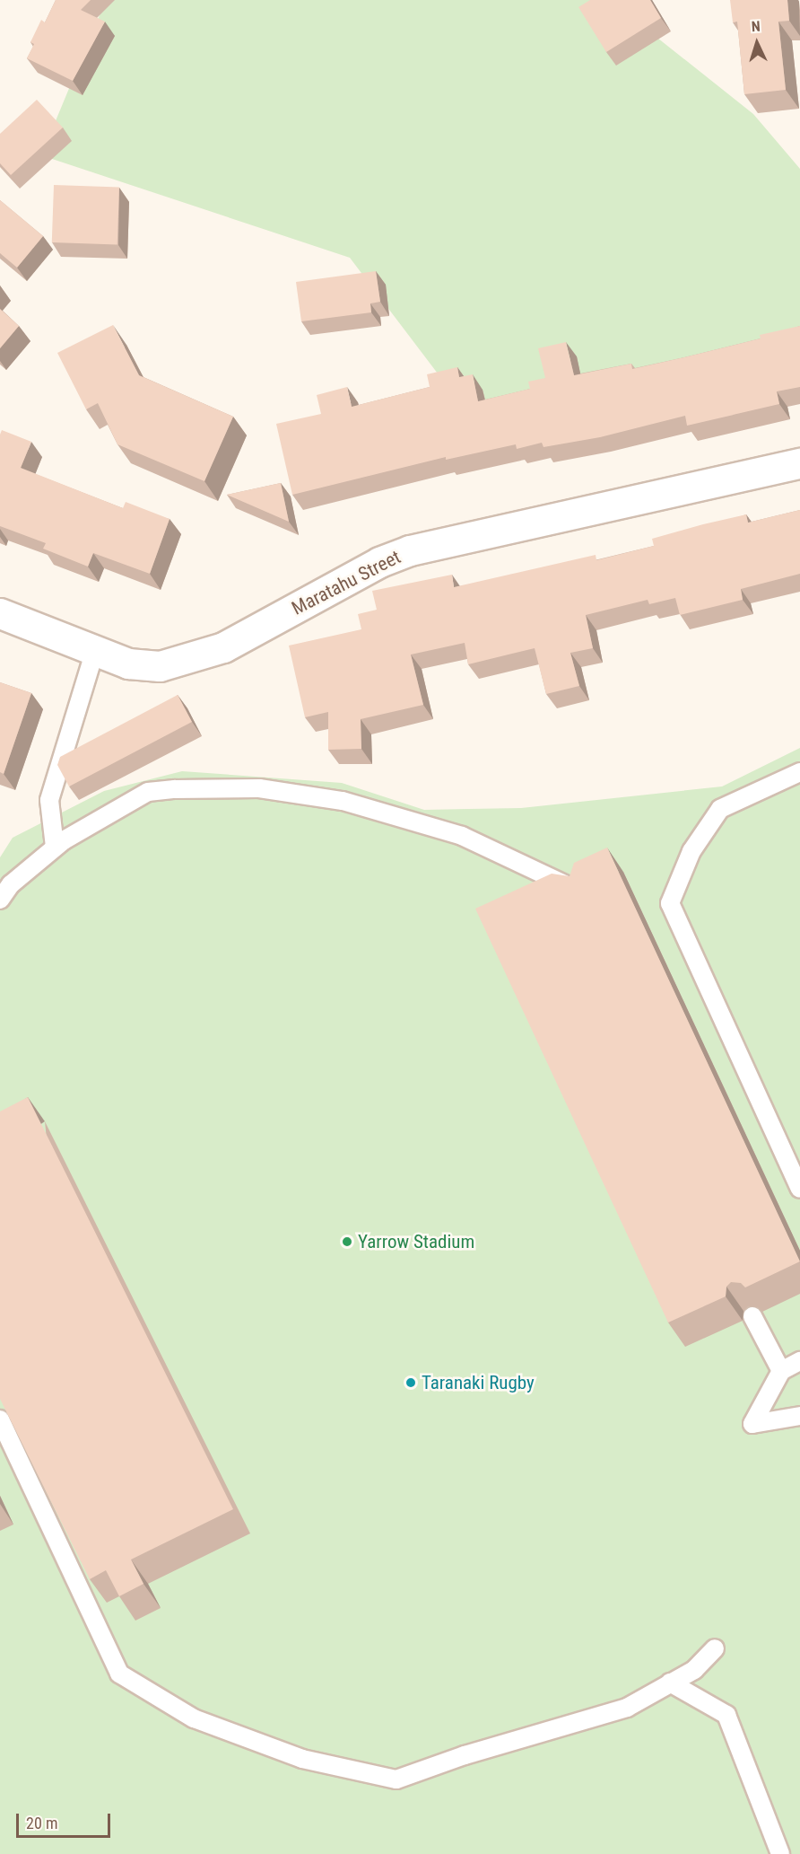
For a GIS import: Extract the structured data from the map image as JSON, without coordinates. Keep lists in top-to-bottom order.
{
  "streets": {
    "street": ["Maratahu Street"]
  },
  "places": ["Yarrow Stadium", "Taranaki Rugby"],
  "scale_bar": "20 m",
  "north": "top"
}
